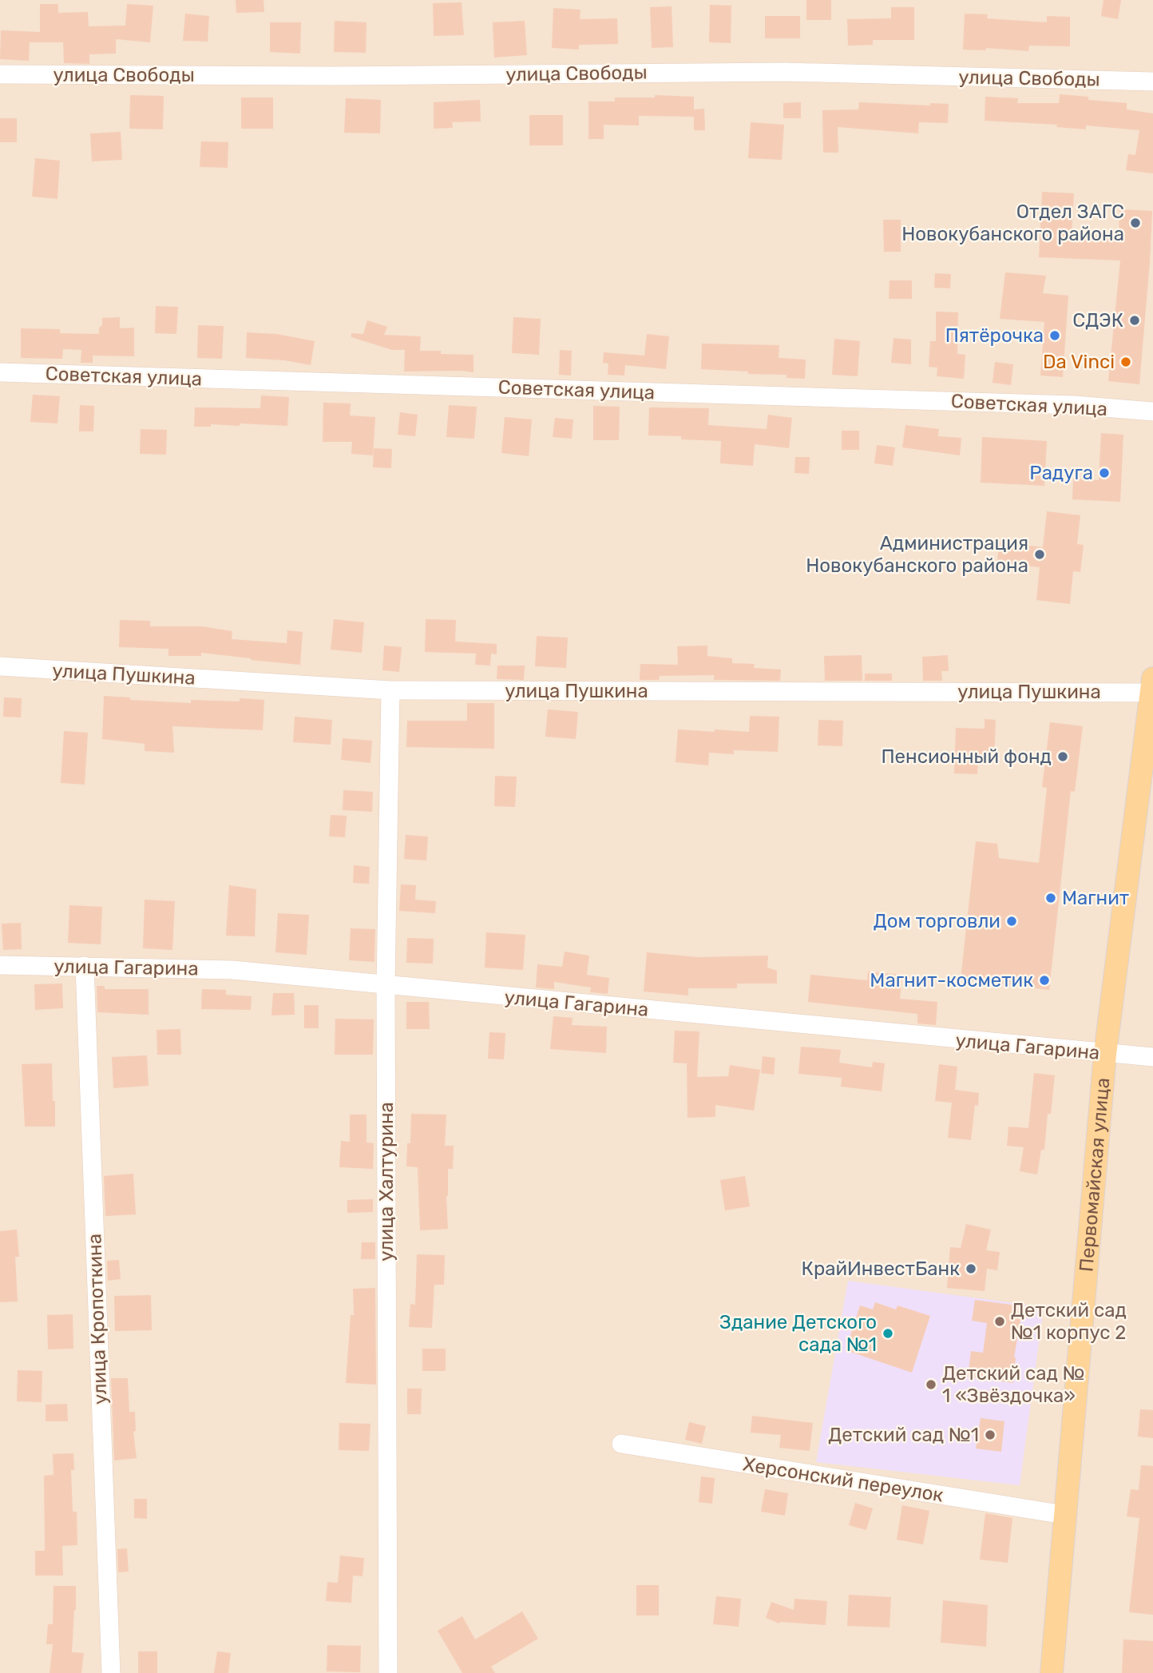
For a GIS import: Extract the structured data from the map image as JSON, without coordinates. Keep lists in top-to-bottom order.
{
  "streets": {
    "main road": ["Первомайская улица"],
    "street": [
      "улица Свободы",
      "Советская улица",
      "улица Пушкина",
      "улица Гагарина",
      "улица Халтурина",
      "улица Кропоткина",
      "Херсонский переулок"
    ]
  },
  "crossings": [
    ["улица Пушкина", "Первомайская улица"],
    ["улица Пушкина", "улица Халтурина"],
    ["улица Гагарина", "Первомайская улица"],
    ["улица Гагарина", "улица Халтурина"],
    ["улица Гагарина", "улица Кропоткина"],
    ["Первомайская улица", "Херсонский переулок"]
  ],
  "places": [
    "Отдел ЗАГС Новокубанского района",
    "СДЭК",
    "Пятёрочка",
    "Da Vinci",
    "Радуга",
    "Администрация Новокубанского района",
    "Пенсионный фонд",
    "Магнит",
    "Дом торговли",
    "Магнит-косметик",
    "КрайИнвестБанк",
    "Детский сад №1 корпус 2",
    "Здание Детского сада №1",
    "Детский сад № 1 «Звёздочка»",
    "Детский сад №1"
  ]
}
